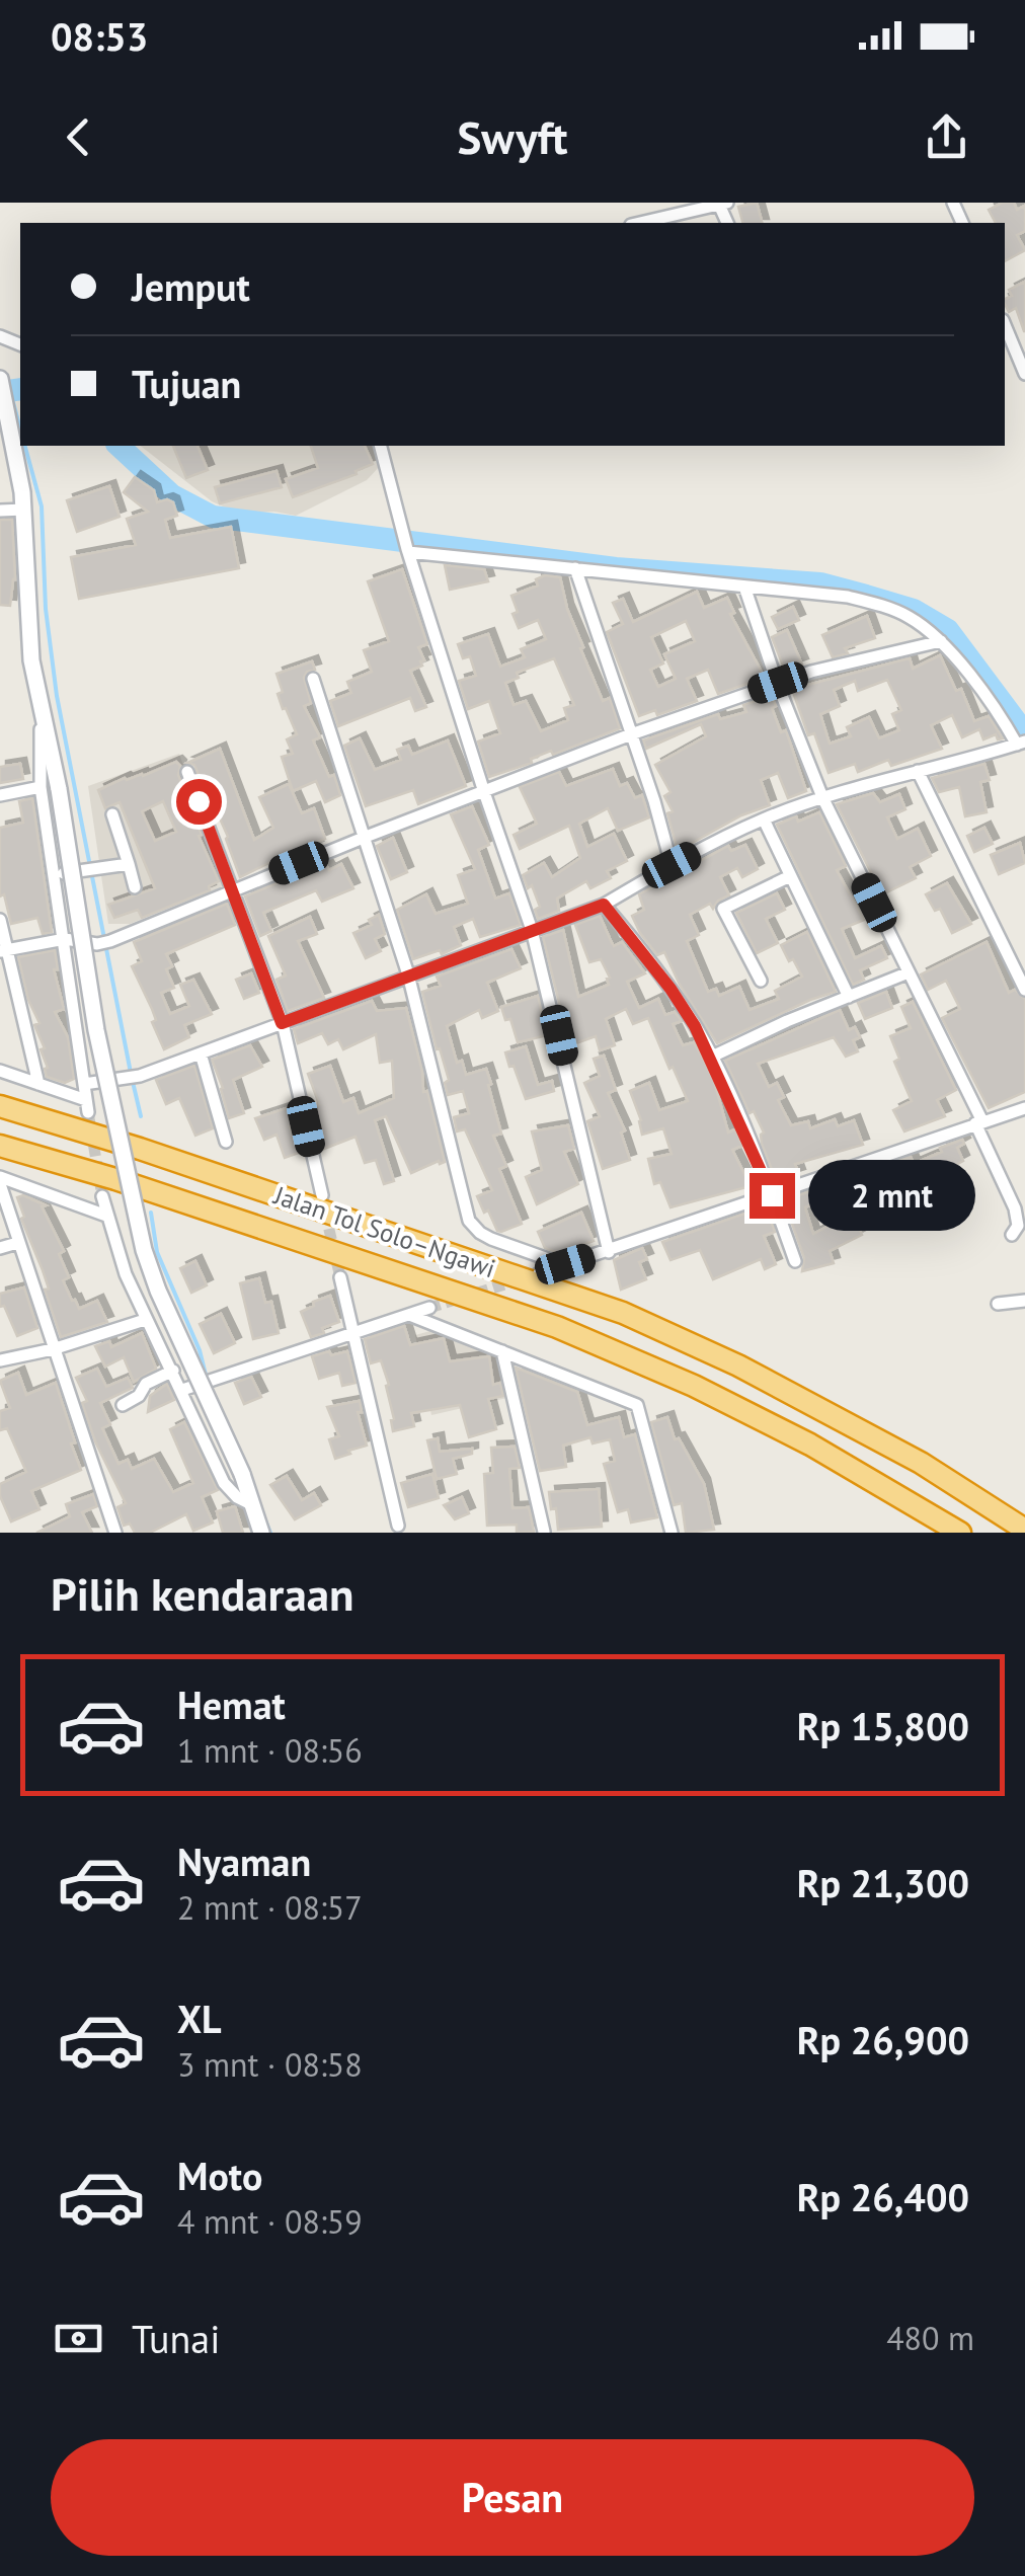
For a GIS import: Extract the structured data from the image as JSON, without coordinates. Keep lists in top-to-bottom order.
{
  "streets": {
    "highway": ["Jalan Tol Solo–Ngawi"]
  },
  "page": {
    "status": "08:53",
    "header": "Swyft",
    "banner": ["Jemput", "Tujuan"],
    "bubble": "2 mnt",
    "heading": "Pilih kendaraan",
    "list": [
      {
        "name": "Hemat",
        "note": "1 mnt · 08:56",
        "value": "Rp 15,800"
      },
      {
        "name": "Nyaman",
        "note": "2 mnt · 08:57",
        "value": "Rp 21,300"
      },
      {
        "name": "XL",
        "note": "3 mnt · 08:58",
        "value": "Rp 26,900"
      },
      {
        "name": "Moto",
        "note": "4 mnt · 08:59",
        "value": "Rp 26,400"
      }
    ],
    "pay": ["Tunai", "480 m"],
    "buttons": "Pesan"
  }
}
